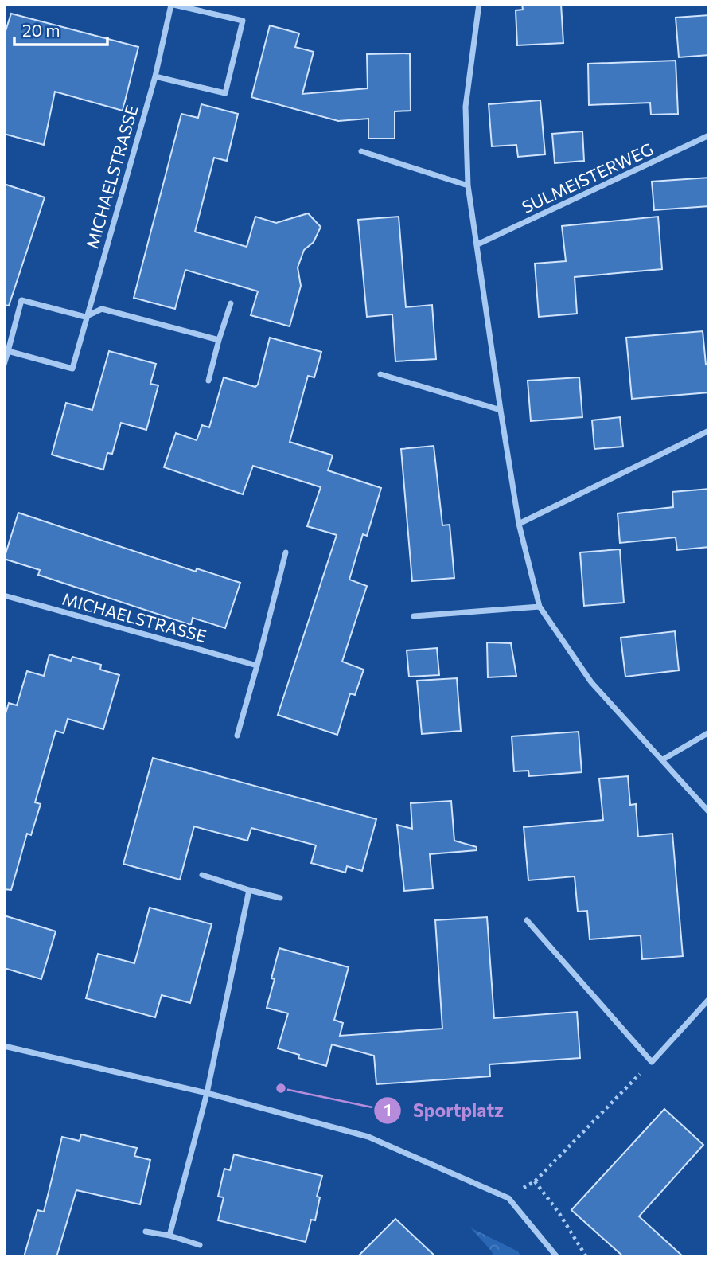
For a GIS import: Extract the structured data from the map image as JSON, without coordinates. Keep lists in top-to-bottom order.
{
  "streets": {
    "street": ["MICHAELSTRASSE", "SULMEISTERWEG"]
  },
  "places": ["Sportplatz"],
  "scale_bar": "20 m"
}
